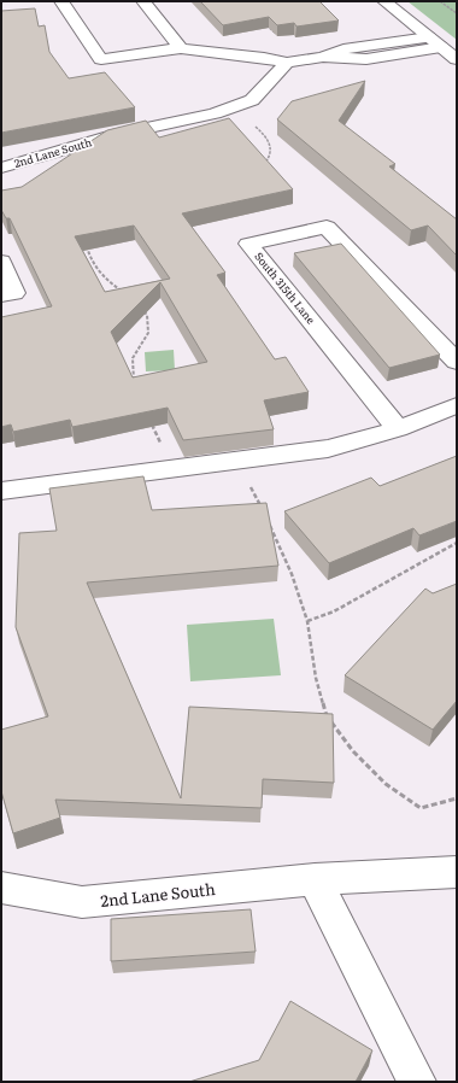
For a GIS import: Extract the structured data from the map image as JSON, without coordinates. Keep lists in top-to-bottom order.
{
  "streets": {
    "street": ["2nd Lane South", "South 315th Lane"]
  }
}
